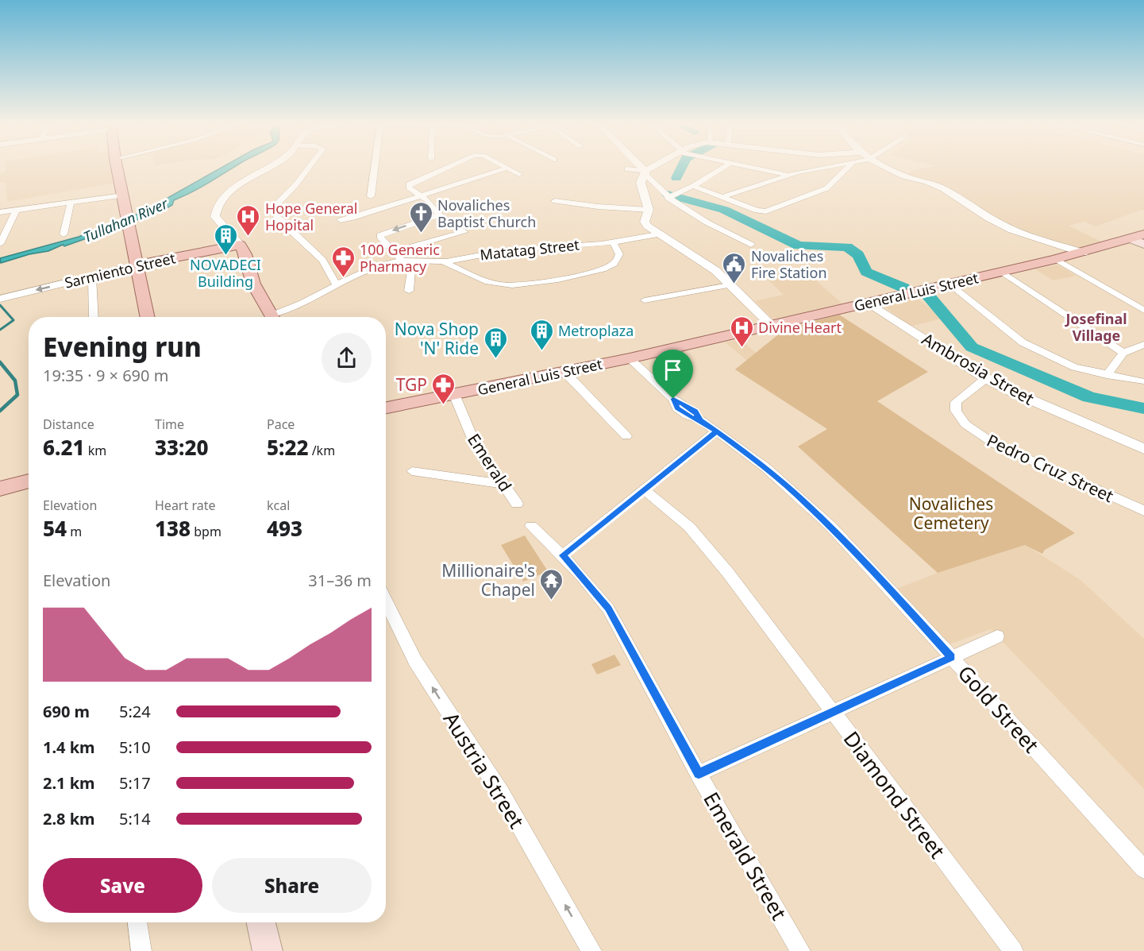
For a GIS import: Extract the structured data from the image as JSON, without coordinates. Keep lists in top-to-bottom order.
{
  "streets": {
    "main road": ["Sarmiento Street", "General Luis Street"],
    "street": [
      "Matatag Street",
      "Ambrosia Street",
      "Emerald",
      "Pedro Cruz Street",
      "Gold Street",
      "Austria Street",
      "Diamond Street",
      "Emerald Street"
    ]
  },
  "crossings": [
    ["General Luis Street", "Ambrosia Street"],
    ["General Luis Street", "Emerald"],
    ["General Luis Street", "Gold Street"],
    ["Ambrosia Street", "Pedro Cruz Street"]
  ],
  "one_way": ["Sarmiento Street", "Austria Street"],
  "districts": ["Josefinal Village"],
  "water": ["Tullahan River"],
  "parks": ["Novaliches Cemetery"],
  "places": {
    "church": ["Novaliches Baptist Church"],
    "hospital": ["Hope General Hopital", "Divine Heart"],
    "building": ["NOVADECI Building", "Metroplaza", "Nova Shop 'N' Ride"],
    "pharmacy": ["100 Generic Pharmacy", "TGP"],
    "public building": ["Novaliches Fire Station"],
    "temple": ["Millionaire's Chapel"]
  },
  "page": {
    "heading": ["Evening run", "19:35 · 9 × 690 m"],
    "stats": [
      ["Distance", "6.21 km"],
      ["Time", "33:20"],
      ["Pace", "5:22 /km"],
      ["Elevation", "54 m"],
      ["Heart rate", "138 bpm"],
      ["kcal", "493"]
    ],
    "chart": ["Elevation", "31–36 m"],
    "list": [
      {
        "name": "690 m",
        "note": "5:24"
      },
      {
        "name": "1.4 km",
        "note": "5:10"
      },
      {
        "name": "2.1 km",
        "note": "5:17"
      },
      {
        "name": "2.8 km",
        "note": "5:14"
      }
    ],
    "buttons": ["Save", "Share"]
  }
}
